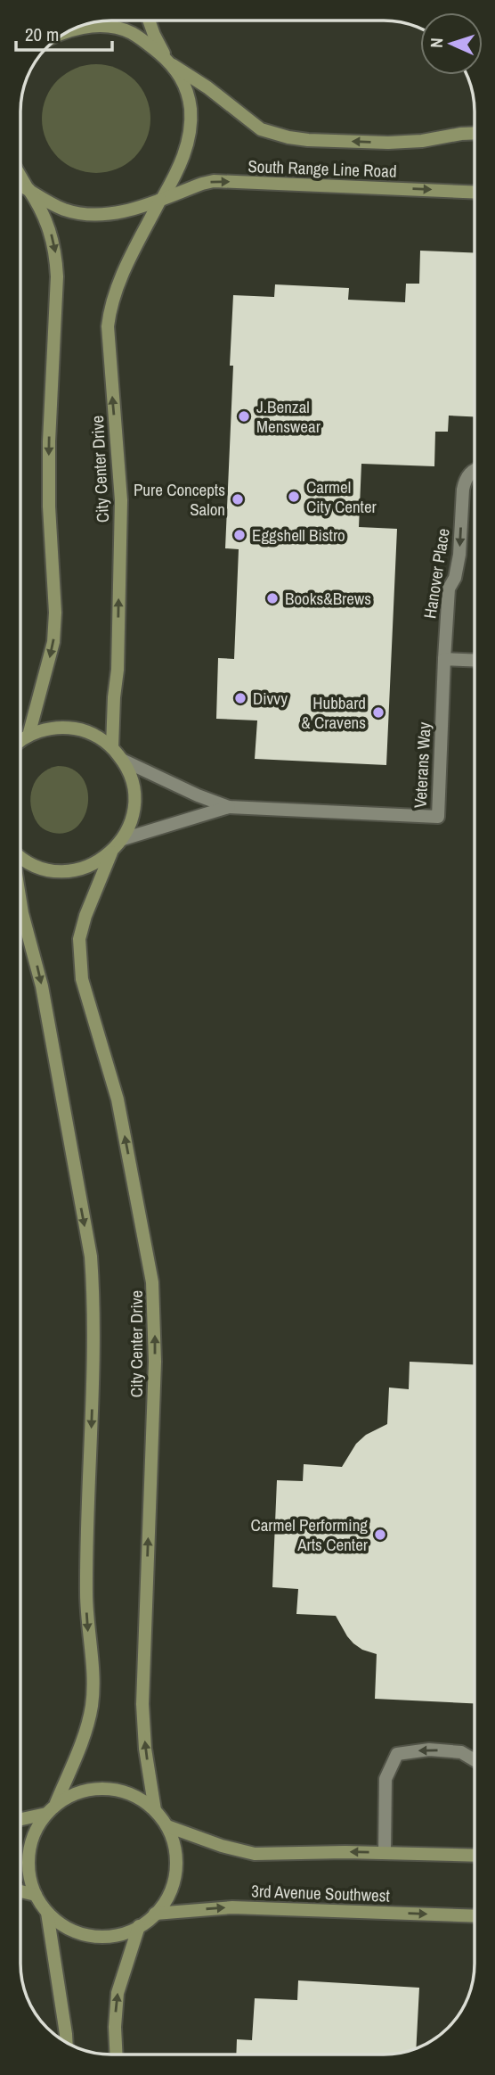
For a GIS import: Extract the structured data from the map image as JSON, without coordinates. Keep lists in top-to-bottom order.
{
  "streets": {
    "street": [
      "South Range Line Road",
      "City Center Drive",
      "Hanover Place",
      "Veterans Way",
      "3rd Avenue Southwest"
    ]
  },
  "crossings": [
    ["South Range Line Road", "City Center Drive"],
    ["City Center Drive", "3rd Avenue Southwest"],
    ["Hanover Place", "Veterans Way"]
  ],
  "one_way": ["Hanover Place"],
  "places": [
    "J.Benzal Menswear",
    "Carmel City Center",
    "Pure Concepts Salon",
    "Eggshell Bistro",
    "Books&Brews",
    "Divvy",
    "Hubbard & Cravens",
    "Carmel Performing Arts Center"
  ],
  "scale_bar": "20 m",
  "north": "left"
}
